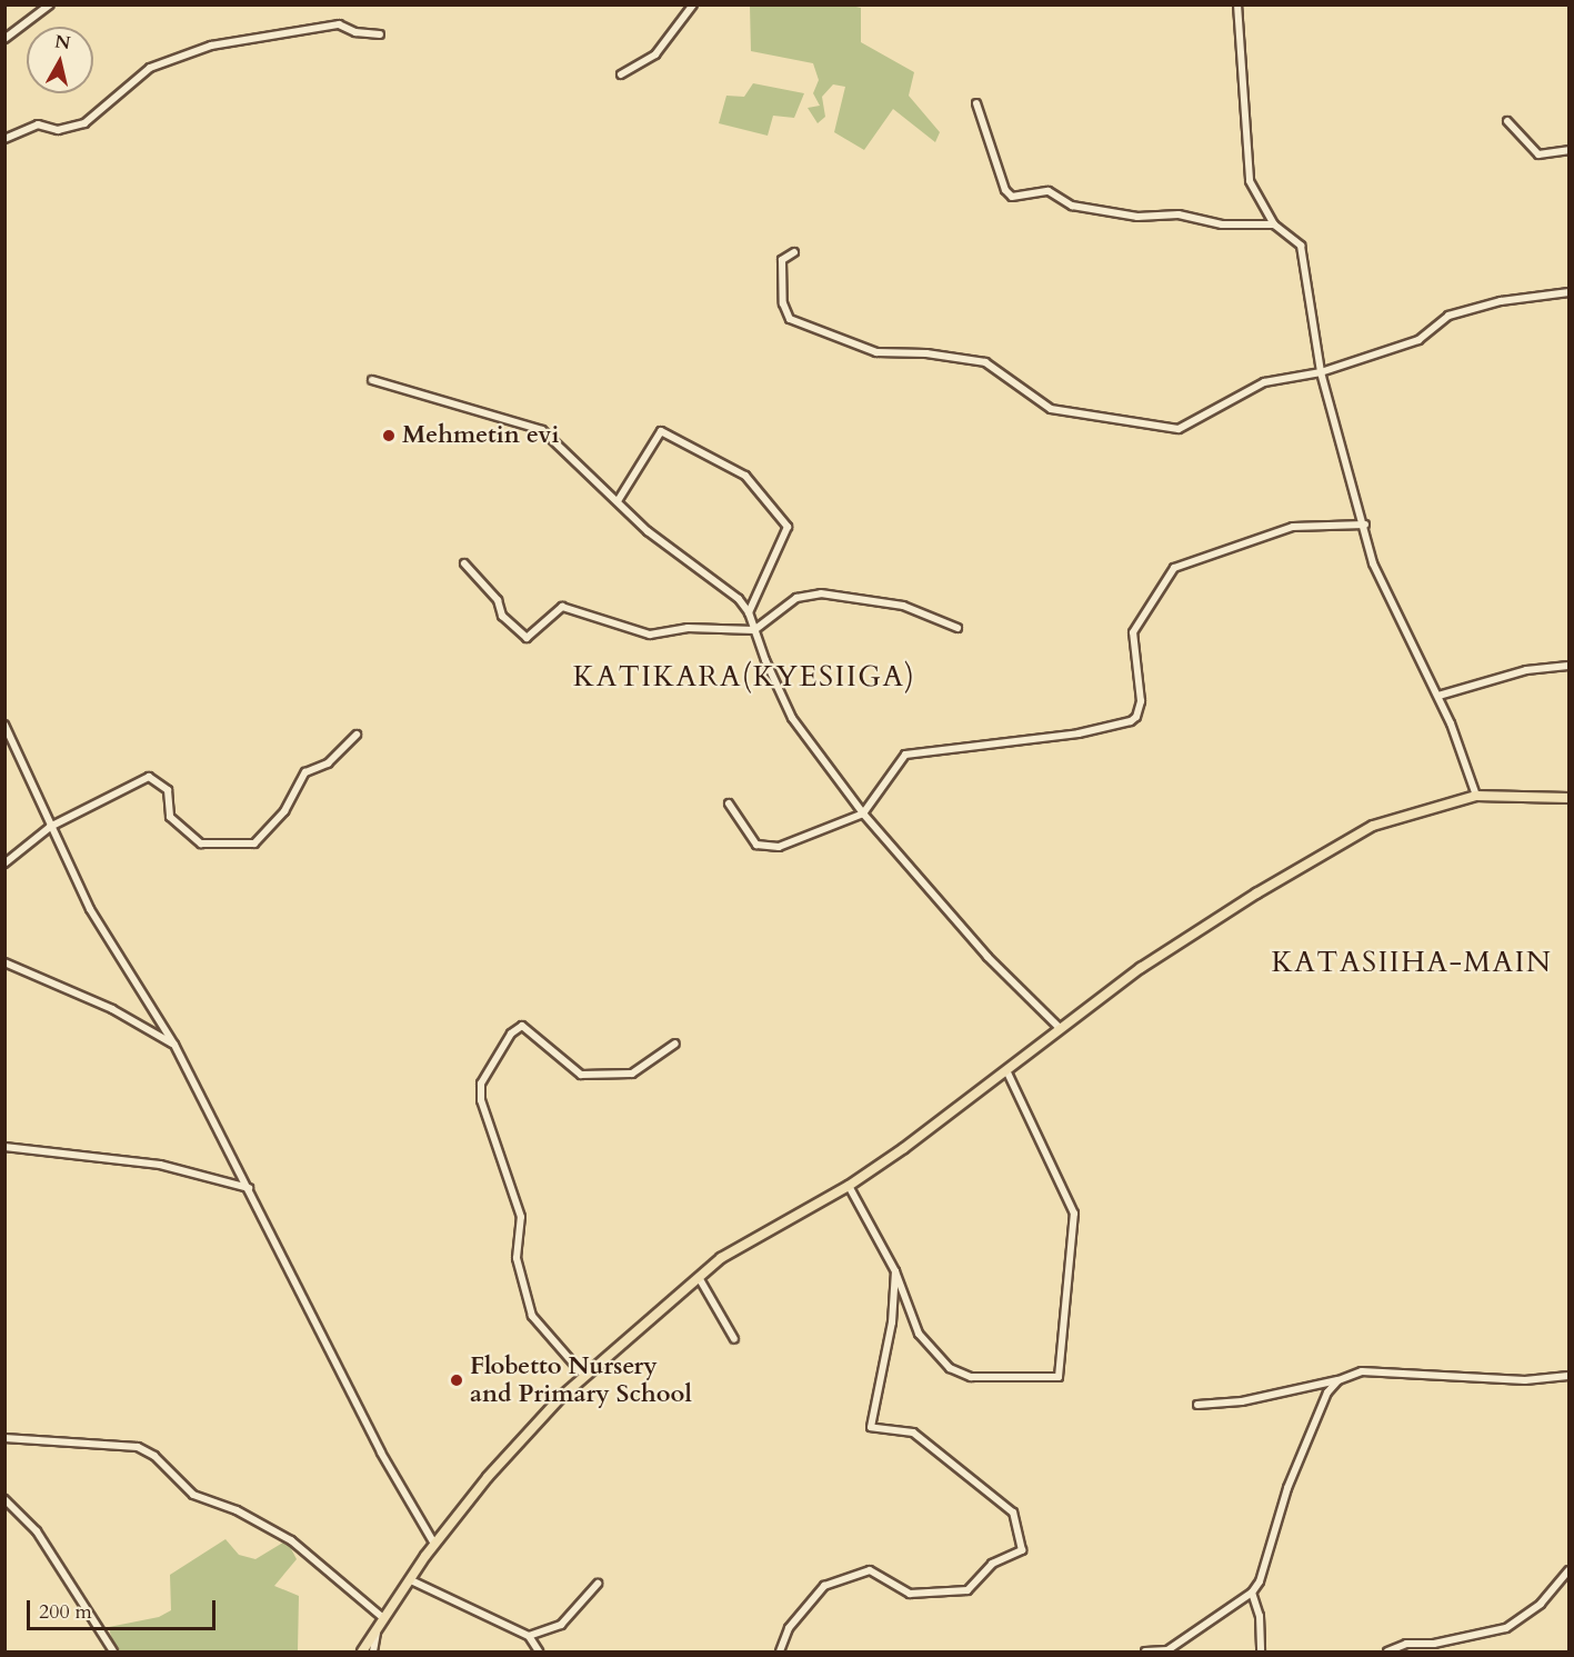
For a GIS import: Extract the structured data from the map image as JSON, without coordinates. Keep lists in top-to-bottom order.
{
  "districts": ["KATIKARA(KYESIIGA)", "KATASIIHA-MAIN"],
  "places": ["Mehmetin evi", "Flobetto Nursery and Primary School"],
  "scale_bar": "200 m",
  "north": "top"
}
